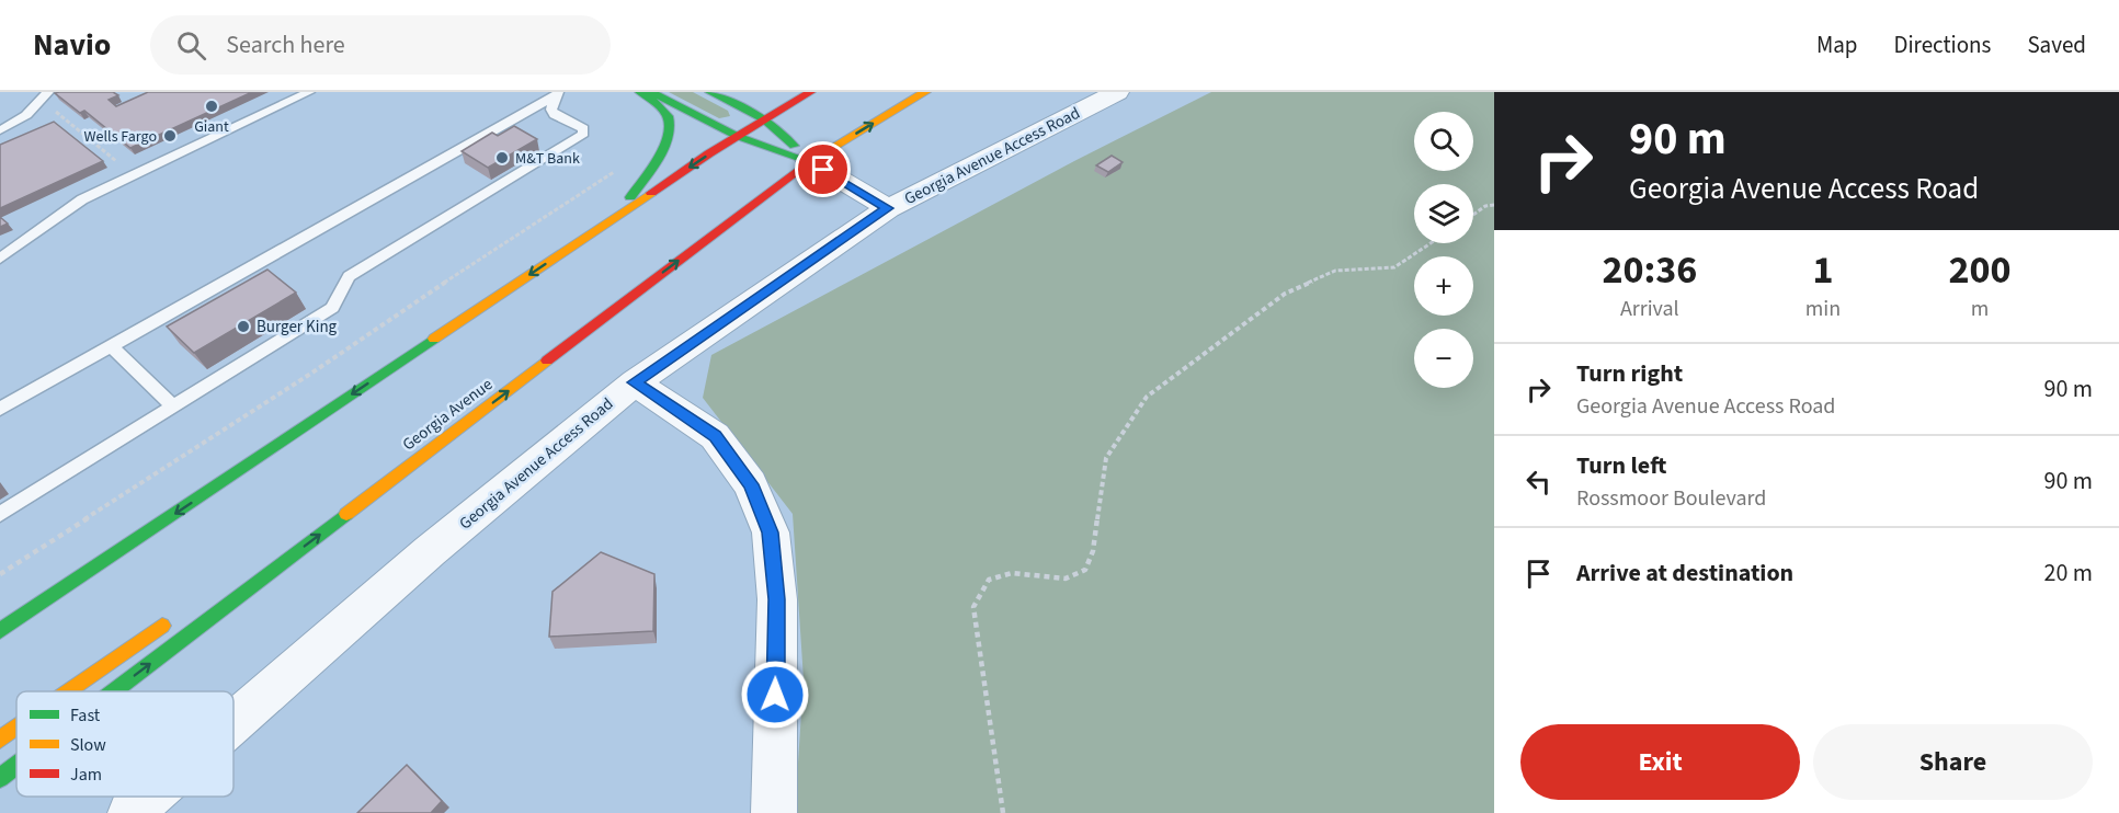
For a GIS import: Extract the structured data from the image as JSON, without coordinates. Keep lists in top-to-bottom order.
{
  "streets": {
    "main road": ["Georgia Avenue"],
    "street": ["Georgia Avenue Access Road"]
  },
  "places": [
    "Giant",
    "Wells Fargo",
    "M&T Bank",
    "Burger King"
  ],
  "legend": ["Fast", "Slow", "Jam"],
  "page": {
    "header": "Navio",
    "search": "Search here",
    "nav": ["Map", "Directions", "Saved"],
    "turn": ["90 m", "Georgia Avenue Access Road"],
    "map_buttons": ["+", "−"],
    "eta": [
      "20:36",
      "Arrival",
      "1",
      "min",
      "200",
      "m"
    ],
    "list": [
      {
        "name": "Turn right",
        "note": "Georgia Avenue Access Road",
        "value": "90 m"
      },
      {
        "name": "Turn left",
        "note": "Rossmoor Boulevard",
        "value": "90 m"
      },
      {
        "name": "Arrive at destination",
        "value": "20 m"
      }
    ],
    "buttons": ["Exit", "Share"]
  }
}
